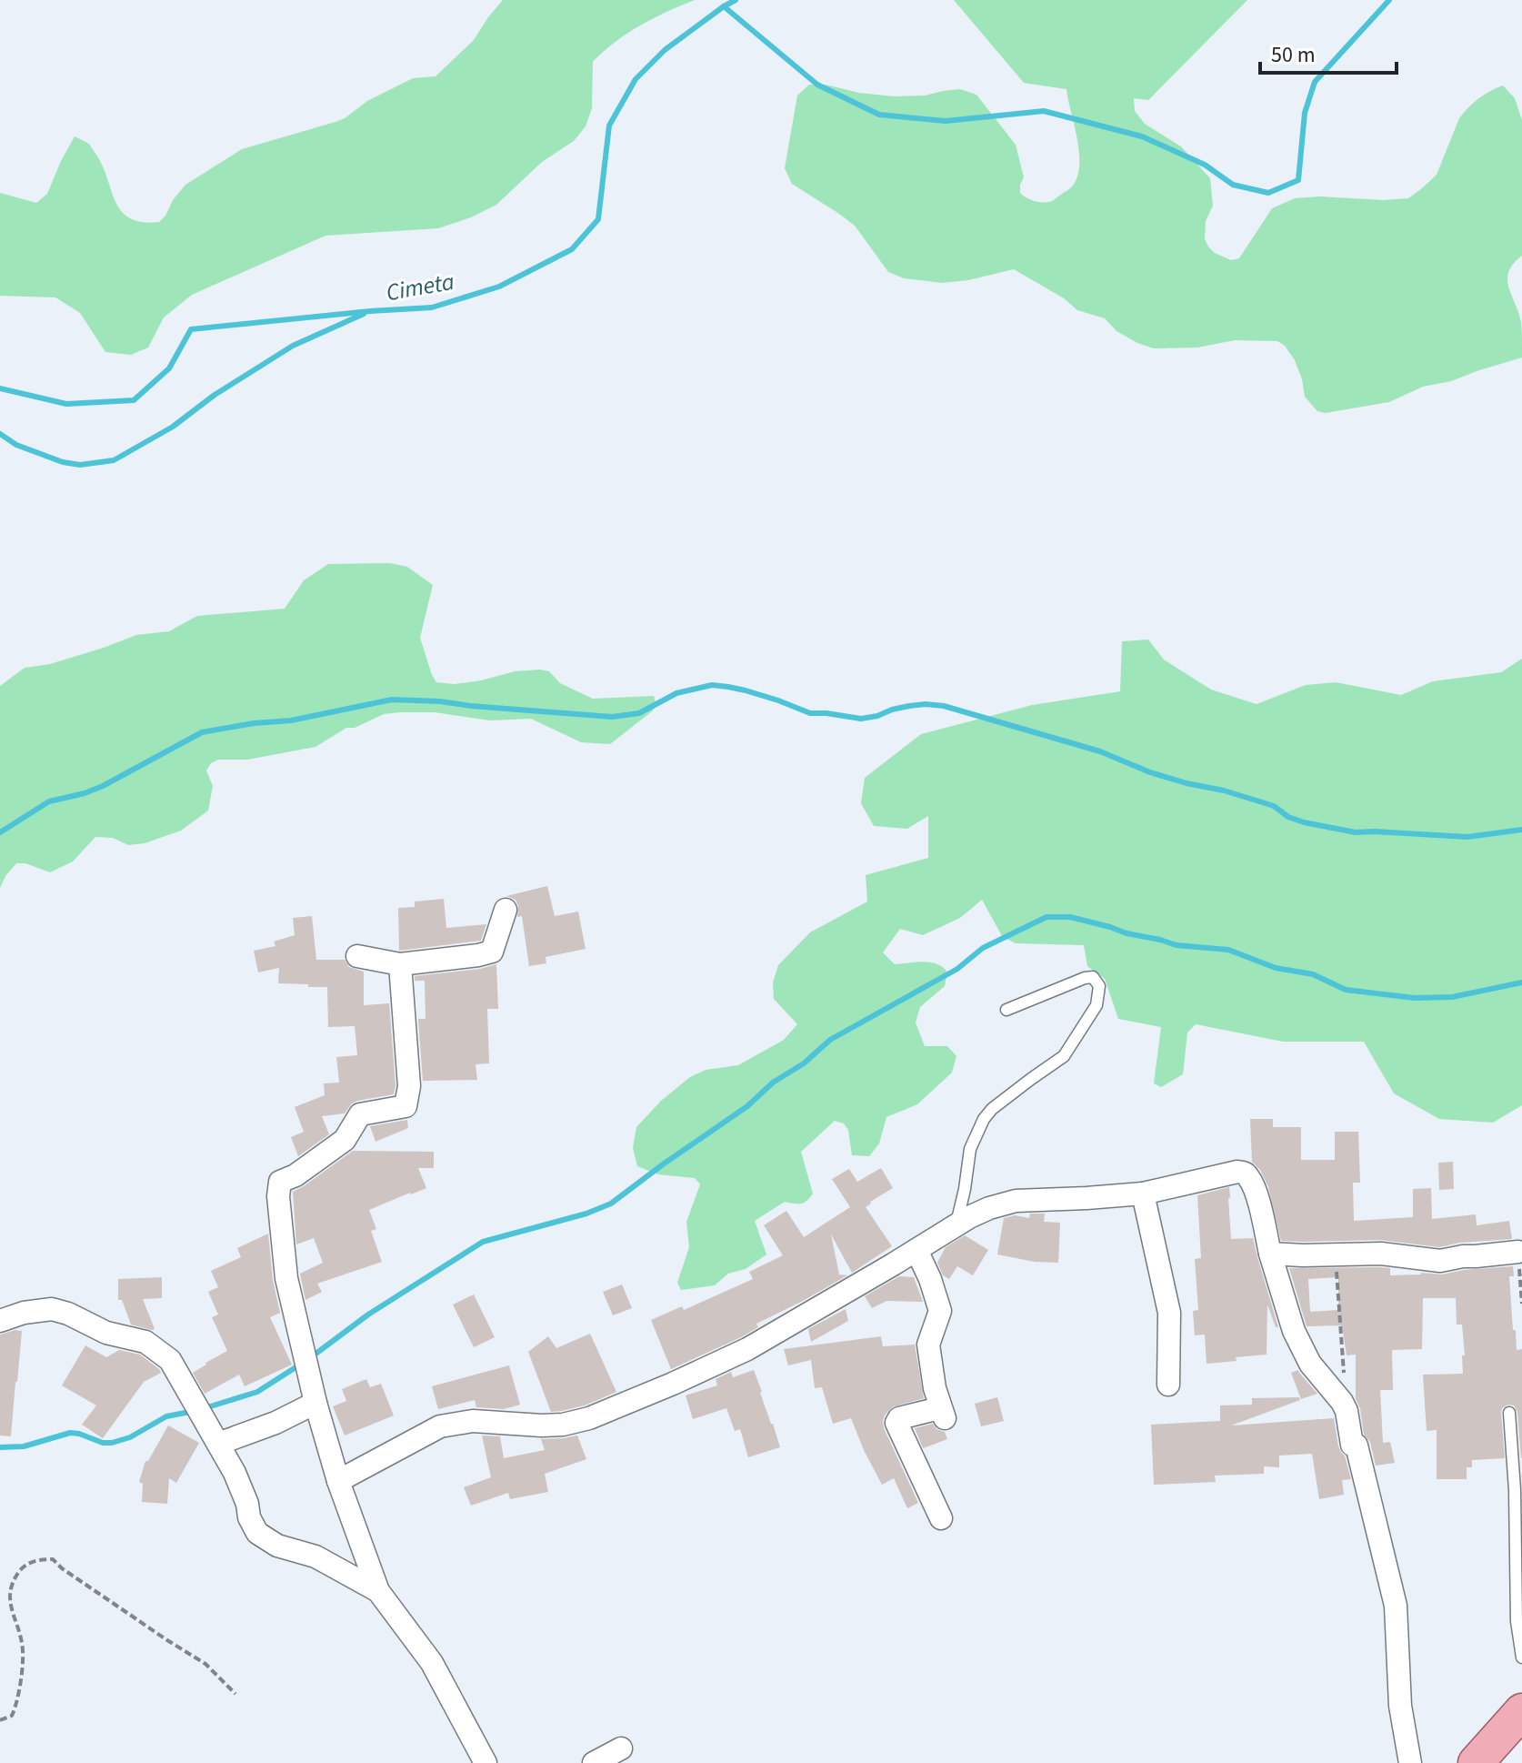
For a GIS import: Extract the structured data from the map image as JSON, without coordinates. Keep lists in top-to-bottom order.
{
  "water": ["Cimeta"],
  "scale_bar": "50 m"
}
